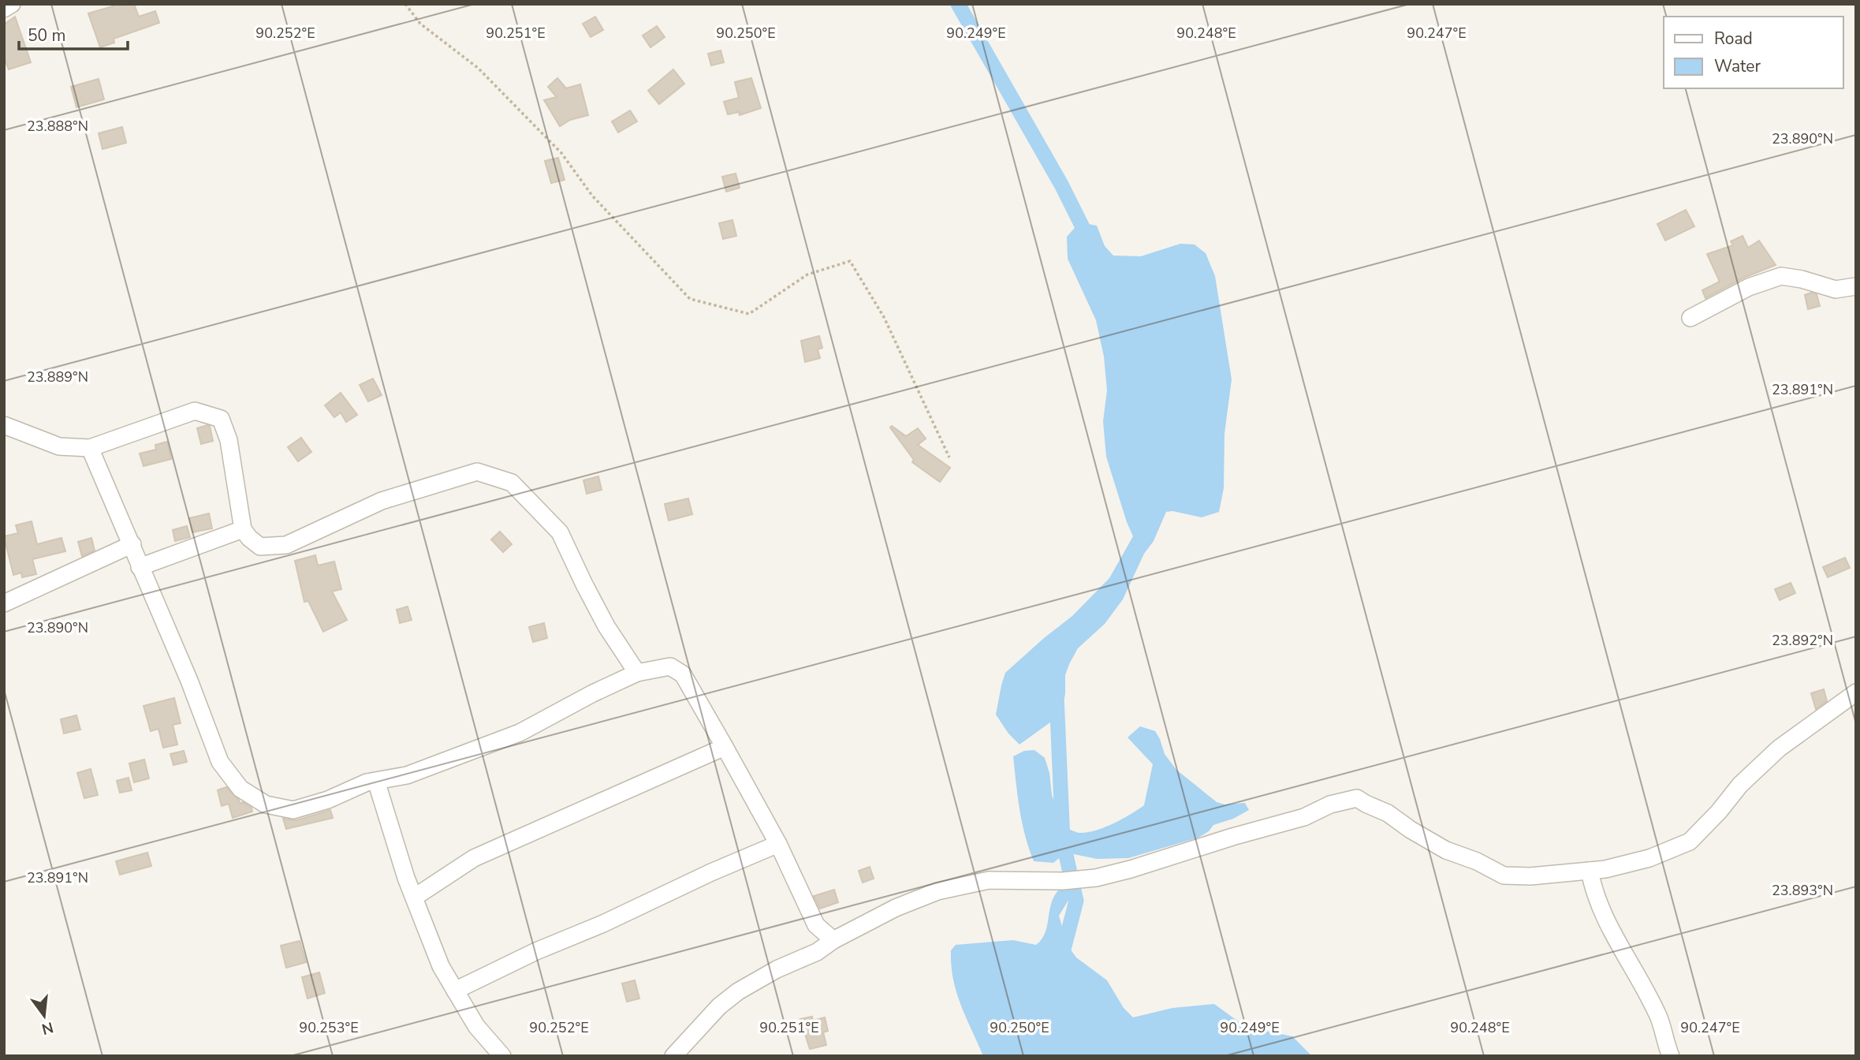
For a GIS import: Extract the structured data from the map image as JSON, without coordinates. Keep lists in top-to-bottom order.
{
  "legend": ["Road", "Water"],
  "scale_bar": "50 m",
  "north": "bottom",
  "coordinates": [
    "90.252°E",
    "90.251°E",
    "90.250°E",
    "90.249°E",
    "90.248°E",
    "90.247°E",
    "23.888°N",
    "23.890°N",
    "23.889°N",
    "23.891°N",
    "23.892°N",
    "23.893°N",
    "90.253°E"
  ]
}
